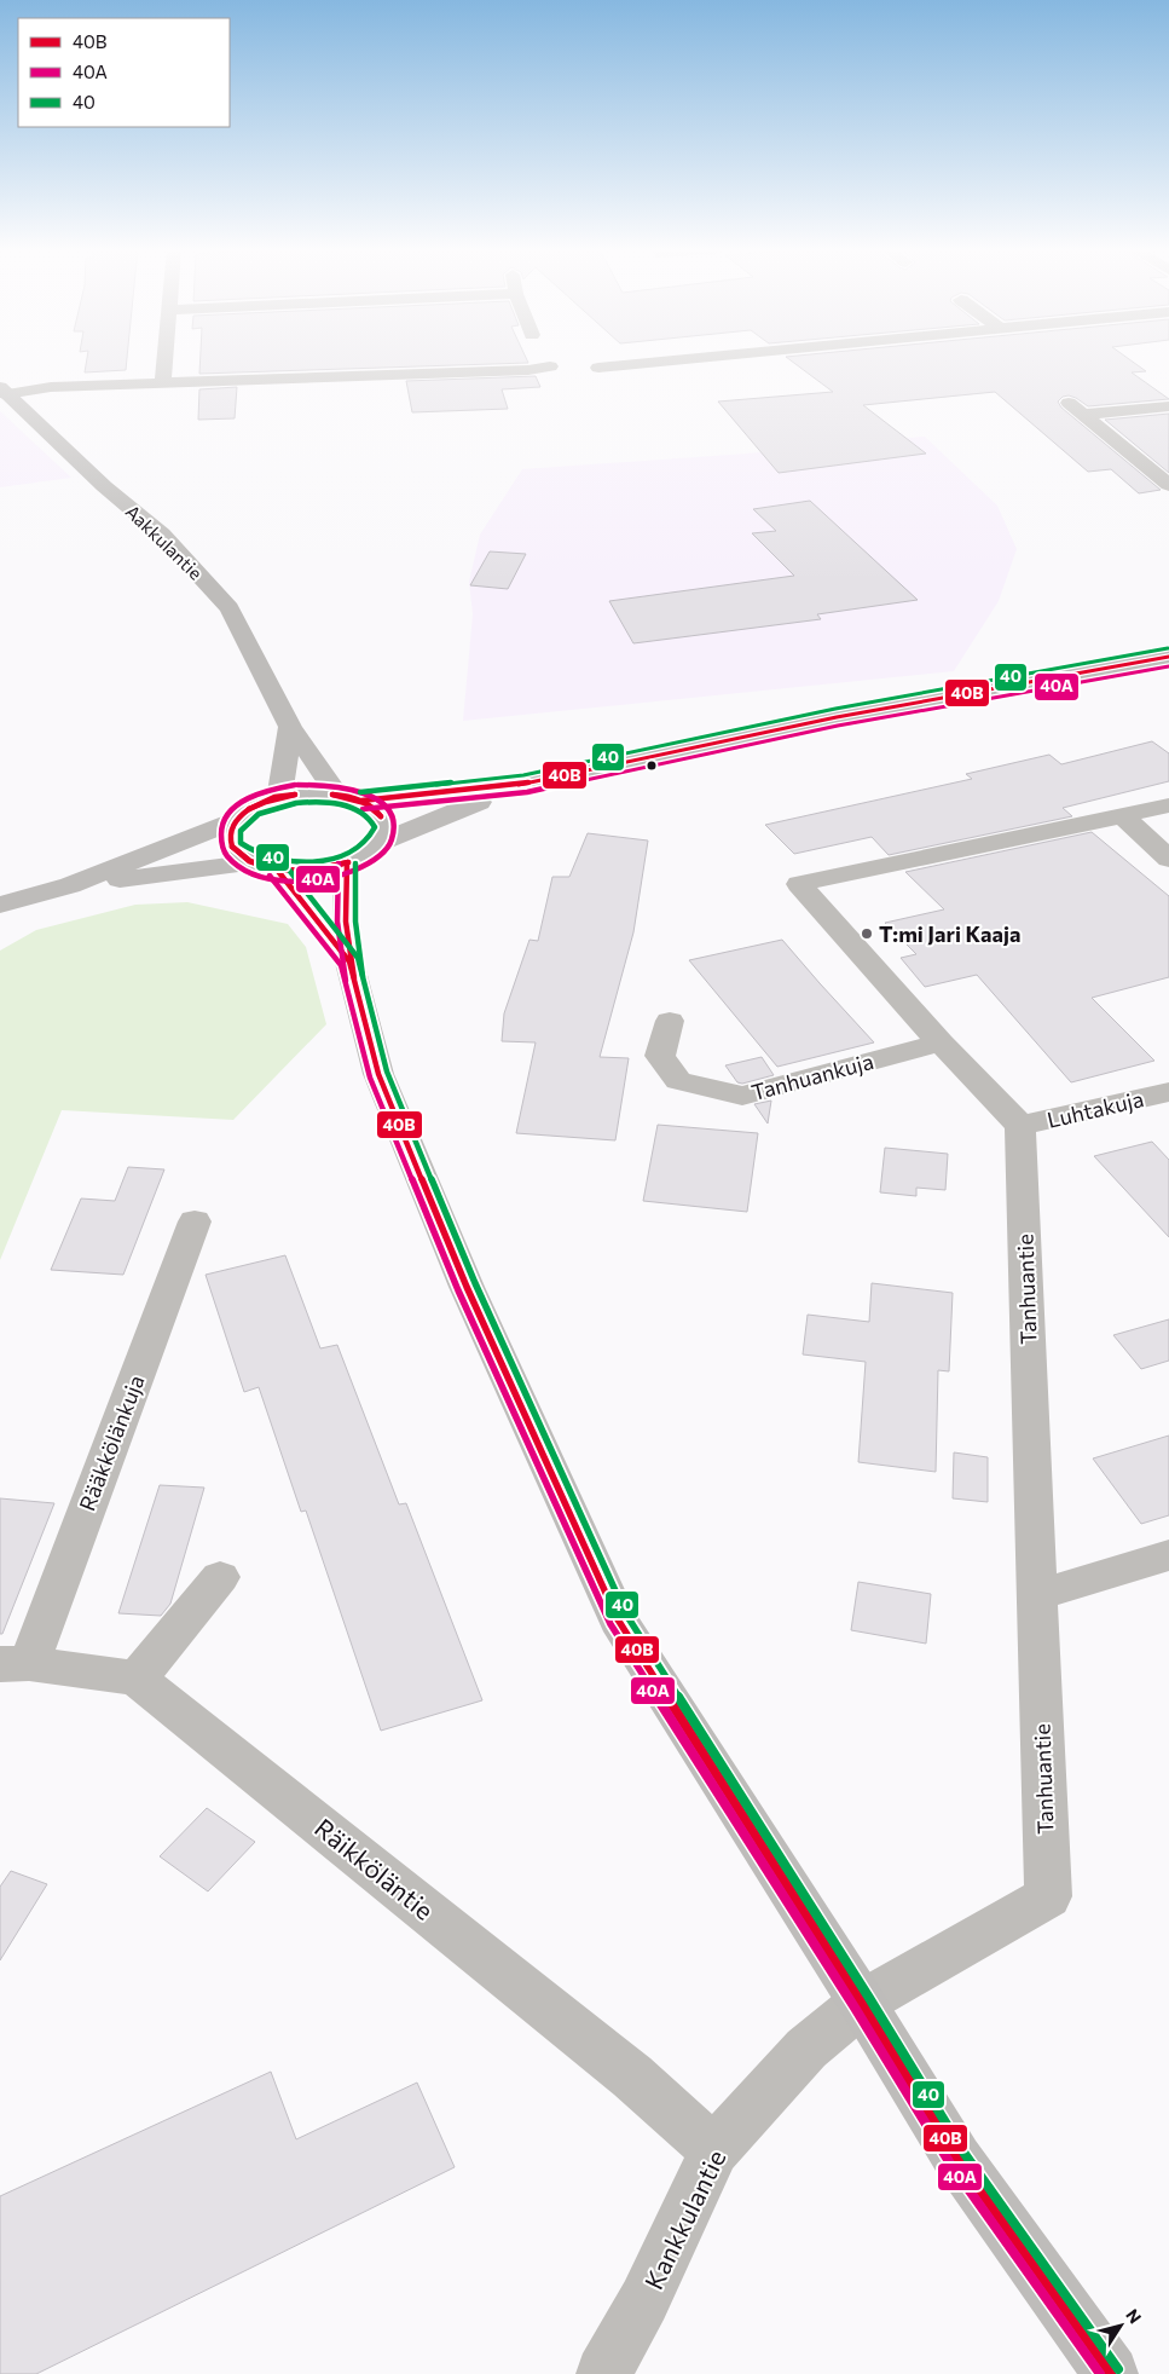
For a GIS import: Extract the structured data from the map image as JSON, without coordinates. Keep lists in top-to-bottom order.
{
  "streets": {
    "street": [
      "Aakkulantie",
      "Tanhuankuja",
      "Luhtakuja",
      "Tanhuantie",
      "Rääkkölänkuja",
      "Räikköläntie",
      "Kankkulantie"
    ]
  },
  "crossings": [
    ["Luhtakuja", "Tanhuantie"],
    ["Tanhuantie", "Kankkulantie"],
    ["Räikköläntie", "Kankkulantie"]
  ],
  "places": ["T:mi Jari Kaaja"],
  "lines": ["transit line 40", "transit line 40B", "transit line 40A"],
  "legend": ["40B", "40A", "40"],
  "north": "top right"
}
